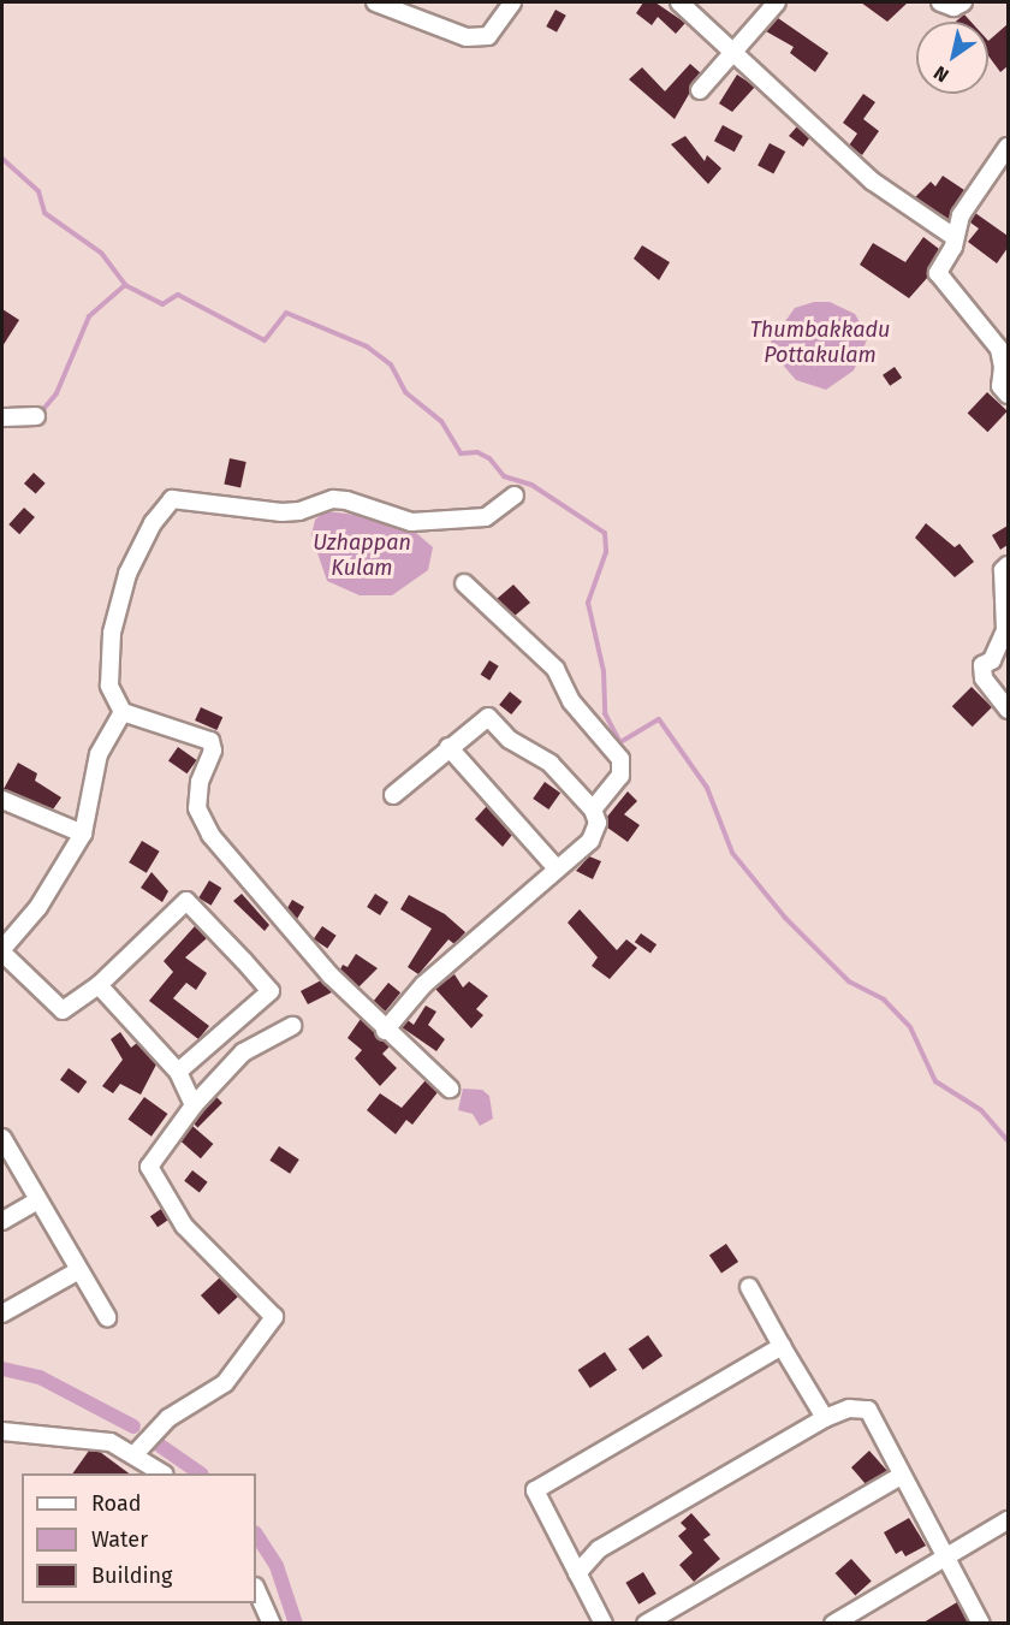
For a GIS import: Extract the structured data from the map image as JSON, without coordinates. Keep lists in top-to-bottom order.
{
  "water": ["Thumbakkadu Pottakulam", "Uzhappan Kulam"],
  "legend": ["Road", "Water", "Building"],
  "north": "bottom left"
}
